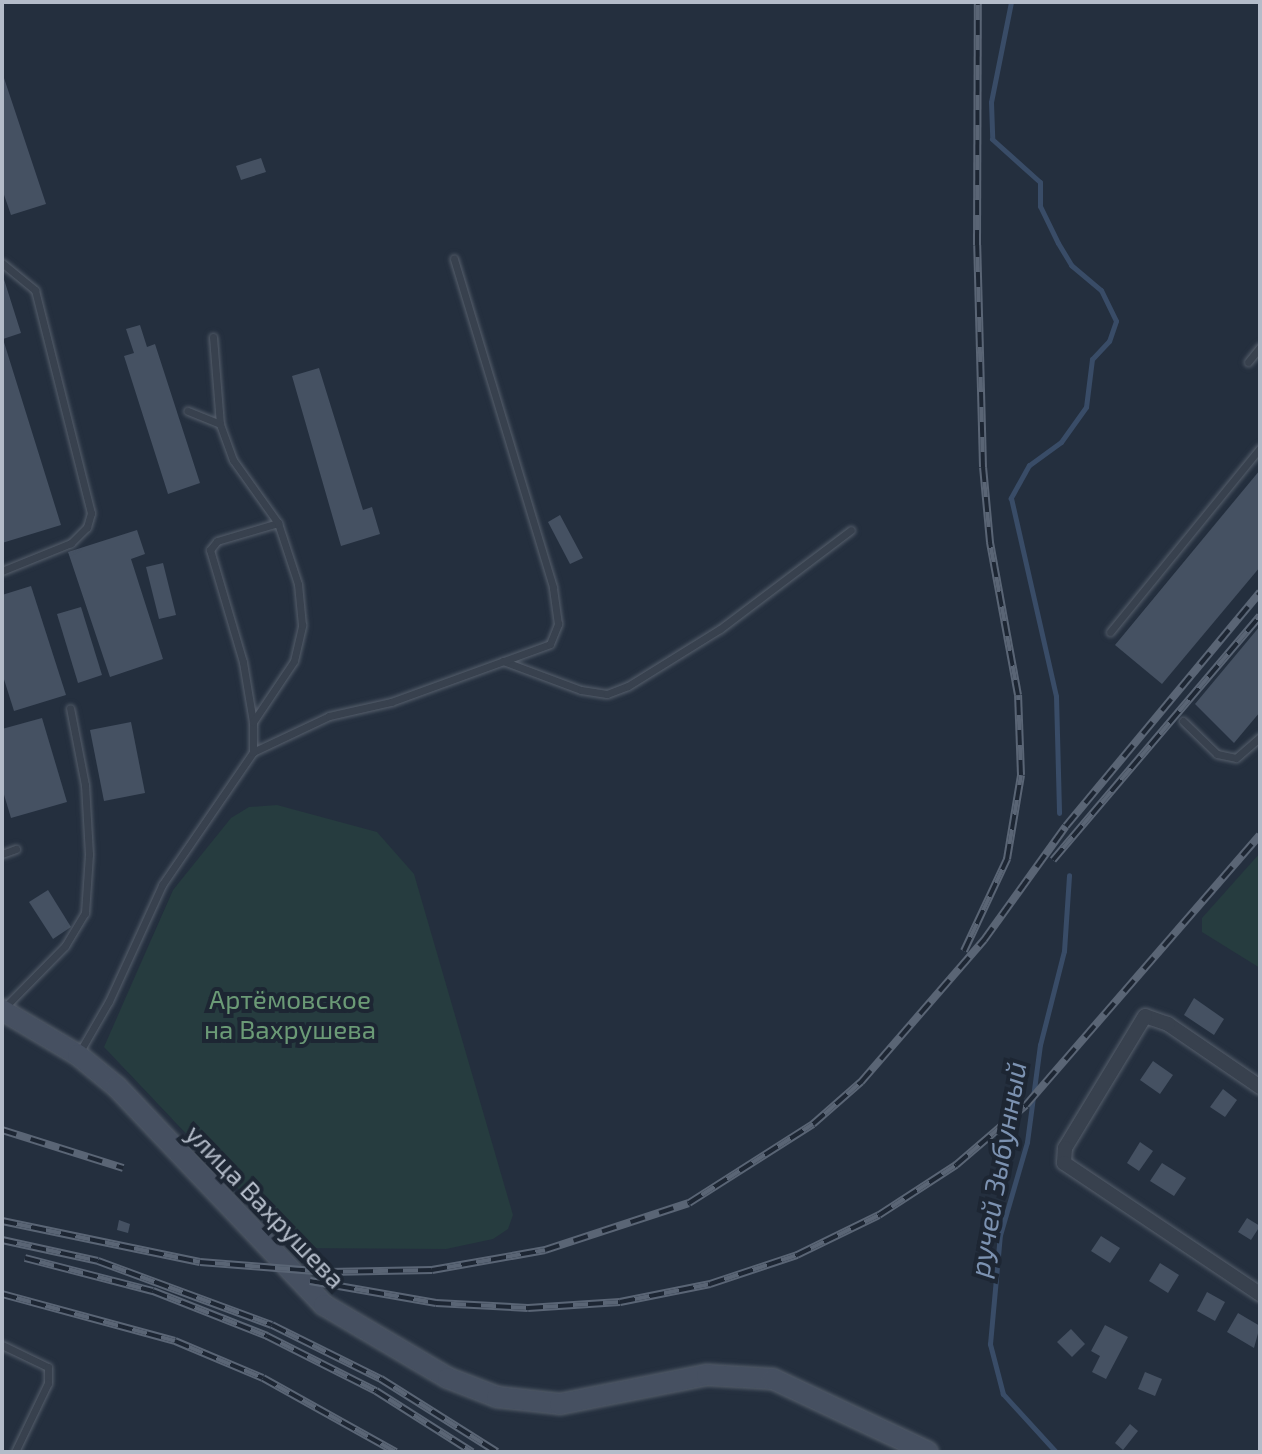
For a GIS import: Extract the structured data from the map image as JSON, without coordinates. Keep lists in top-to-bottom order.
{
  "streets": {
    "main road": ["улица Вахрушева"]
  },
  "water": ["ручей Зыбунный"],
  "parks": ["Артёмовское на Вахрушева"]
}
